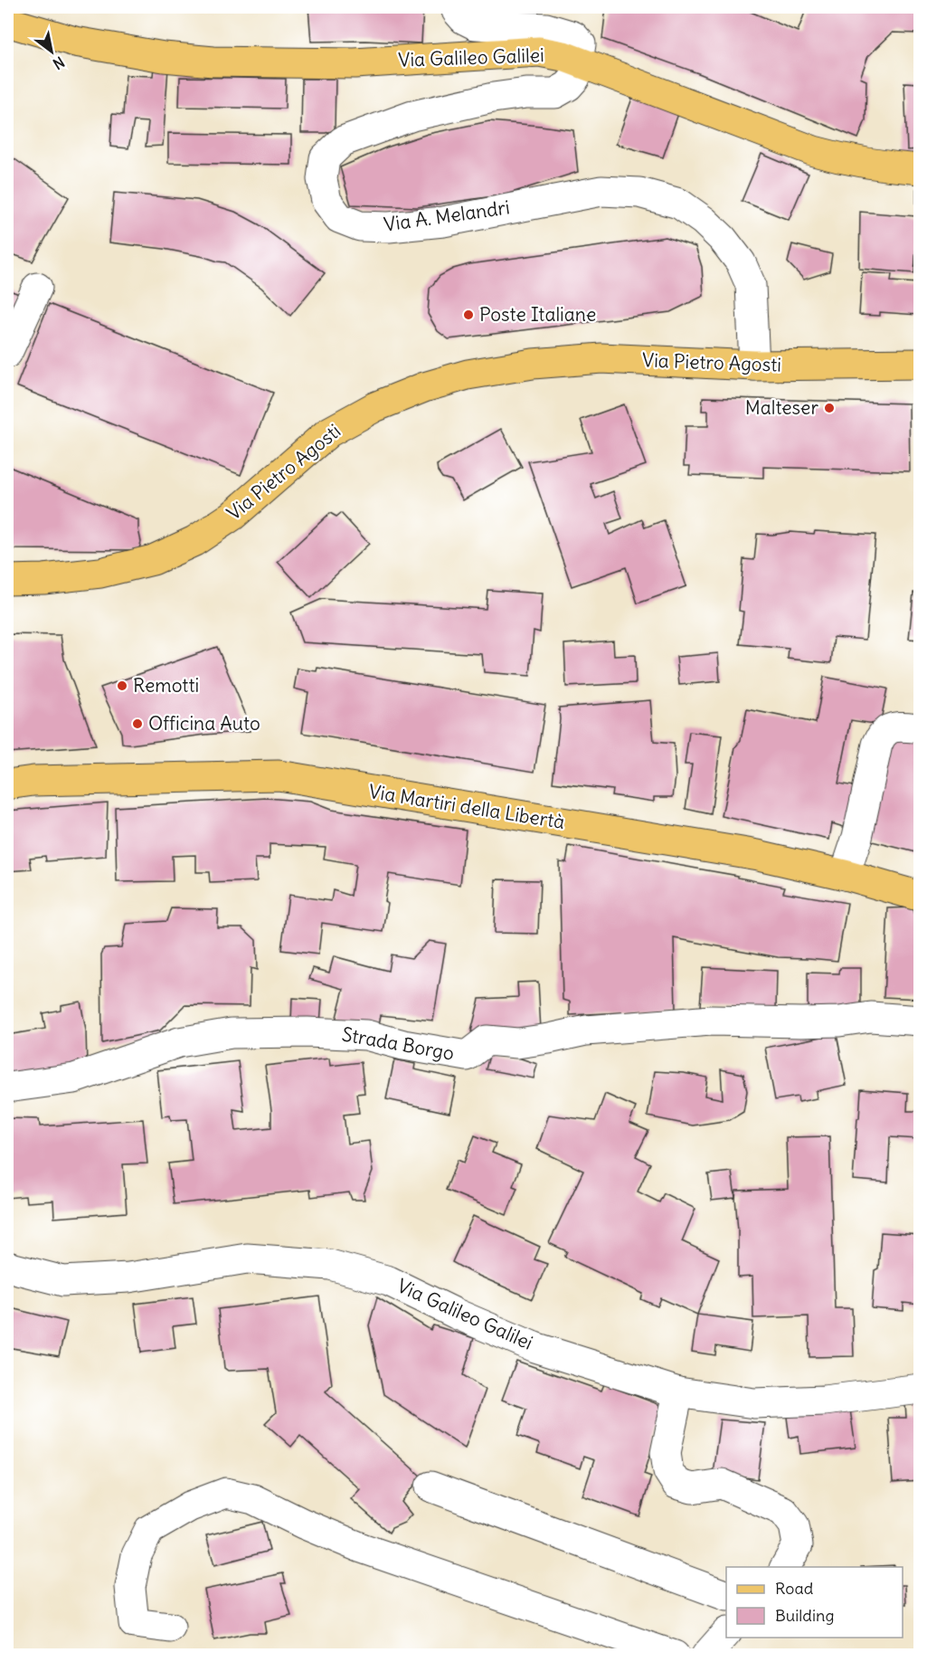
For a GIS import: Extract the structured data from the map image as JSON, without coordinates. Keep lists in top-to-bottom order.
{
  "streets": {
    "main road": ["Via Galileo Galilei", "Via Pietro Agosti", "Via Martiri della Libertà"],
    "street": ["Via A. Melandri", "Strada Borgo"]
  },
  "crossings": [
    ["Via Galileo Galilei", "Via A. Melandri"],
    ["Via A. Melandri", "Via Pietro Agosti"]
  ],
  "places": [
    "Poste Italiane",
    "Malteser",
    "Remotti",
    "Officina Auto"
  ],
  "legend": ["Road", "Building"],
  "north": "bottom right"
}
